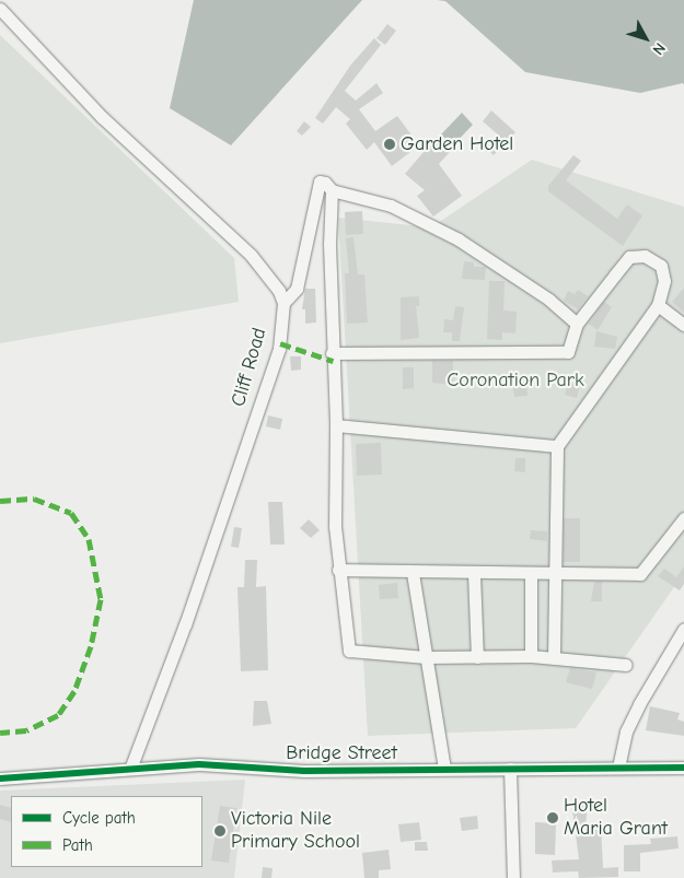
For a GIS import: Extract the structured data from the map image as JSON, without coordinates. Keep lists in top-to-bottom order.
{
  "streets": {
    "street": ["Cliff Road", "Bridge Street"]
  },
  "crossings": [
    ["Cliff Road", "Bridge Street"]
  ],
  "parks": ["Coronation Park"],
  "places": ["Garden Hotel", "Hotel Maria Grant", "Victoria Nile Primary School"],
  "legend": ["Cycle path", "Path"],
  "north": "bottom right"
}
